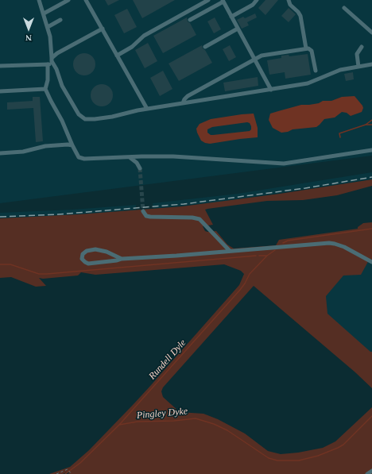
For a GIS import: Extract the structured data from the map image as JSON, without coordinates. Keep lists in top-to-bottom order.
{
  "water": ["Rundell Dyle", "Pingley Dyke"],
  "north": "bottom"
}
